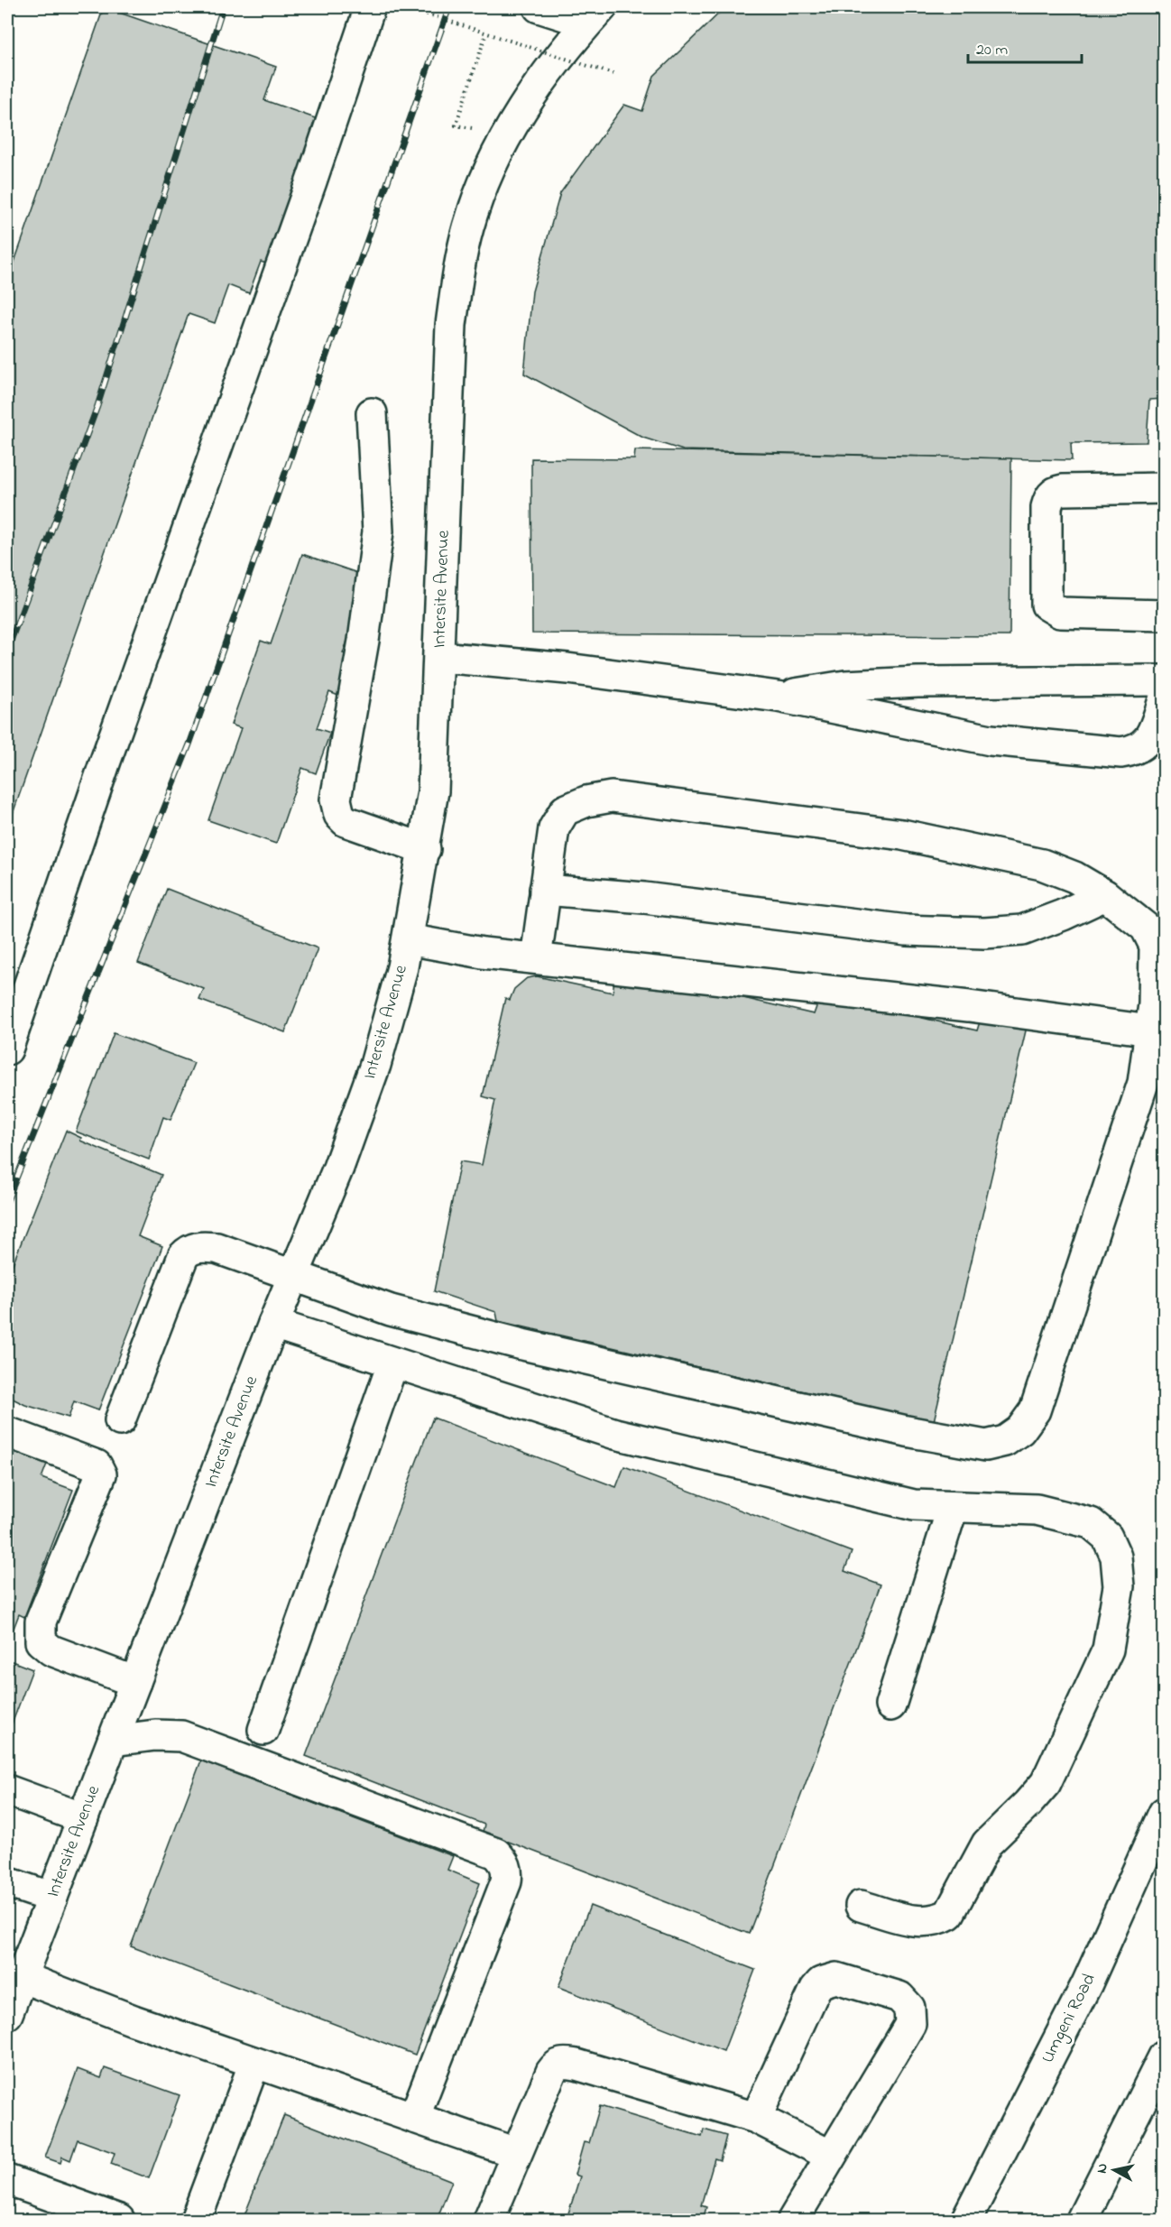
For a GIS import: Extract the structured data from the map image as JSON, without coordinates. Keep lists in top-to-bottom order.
{
  "streets": {
    "main road": ["Intersite Avenue", "Umgeni Road"]
  },
  "scale_bar": "20 m",
  "north": "left"
}
